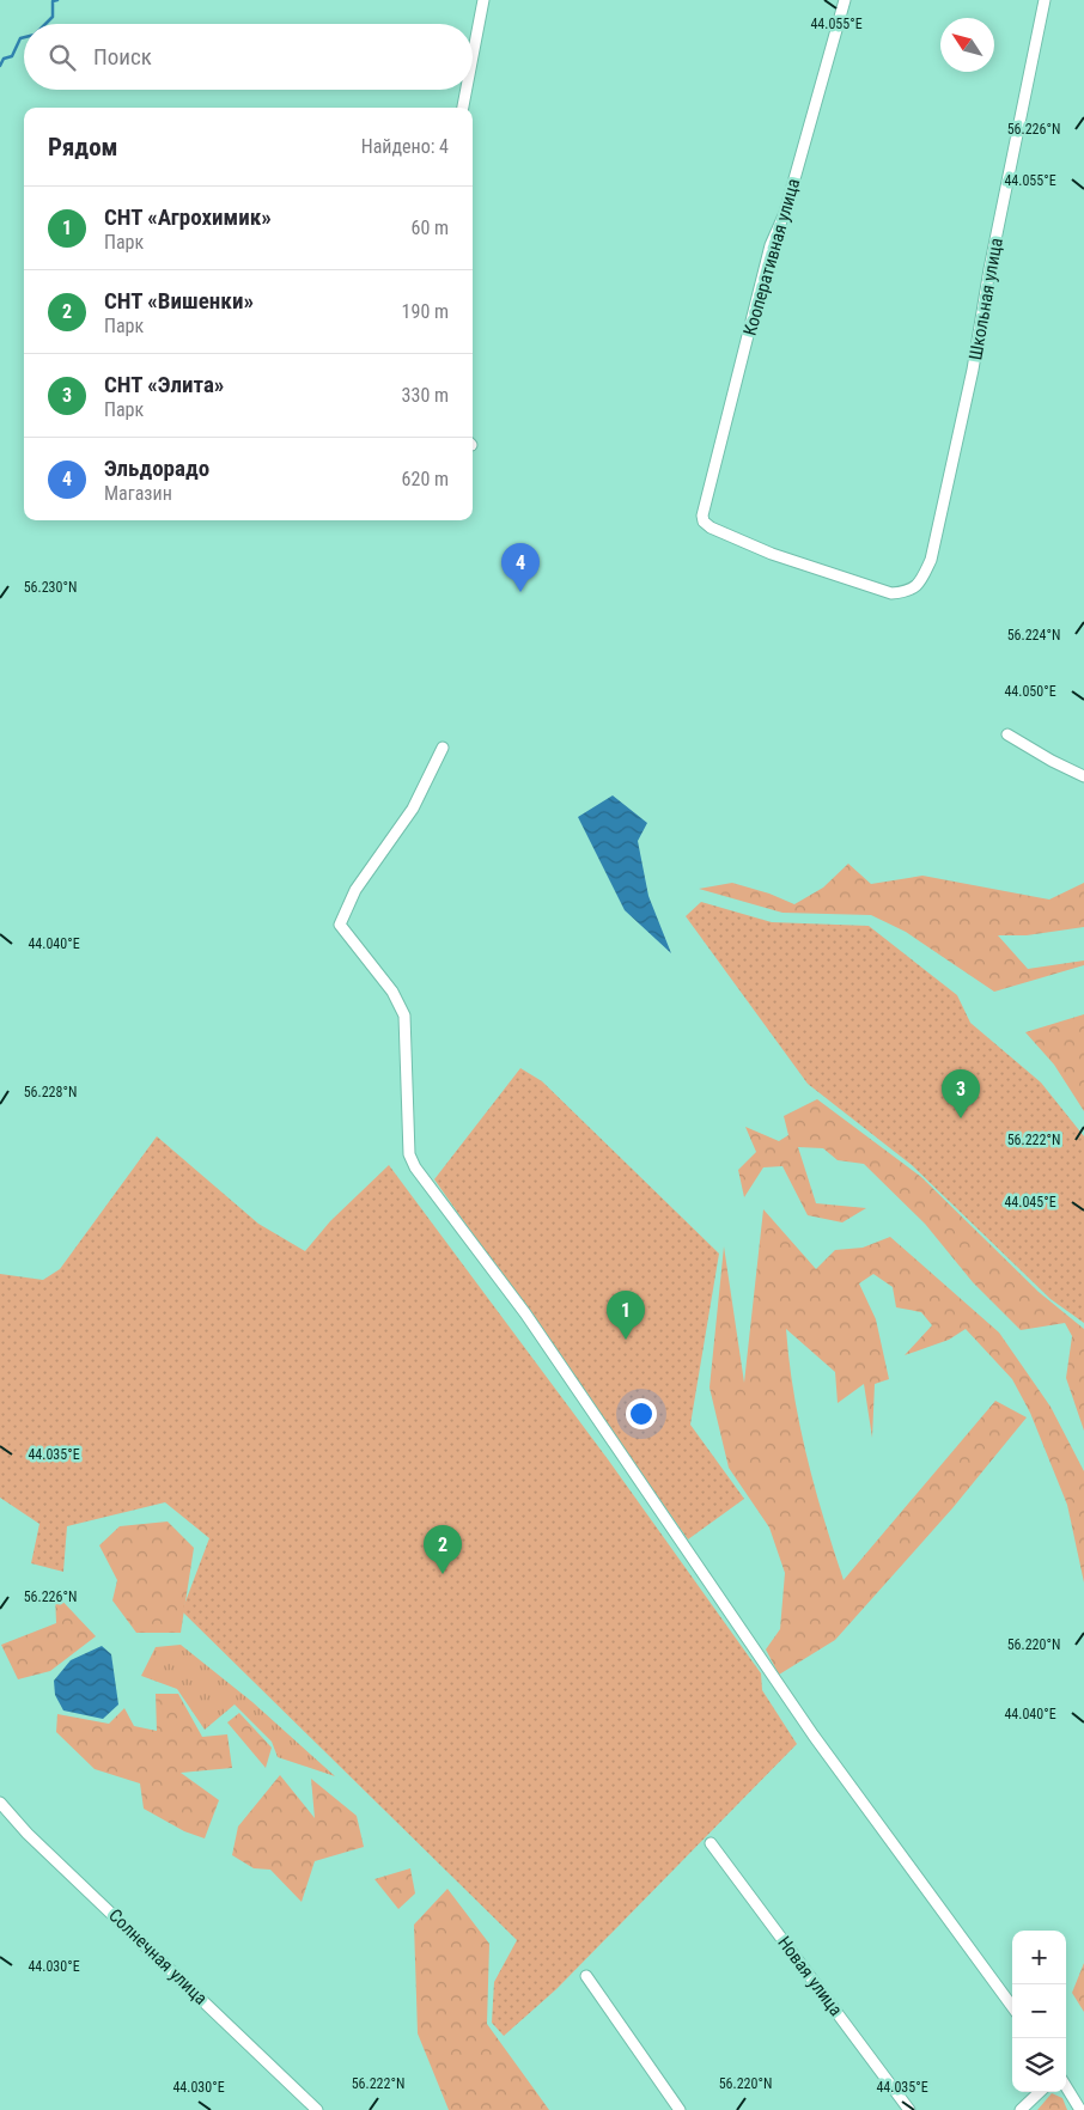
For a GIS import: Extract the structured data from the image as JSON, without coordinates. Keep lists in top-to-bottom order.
{
  "streets": {
    "street": [
      "Кооперативная улица",
      "Школьная улица",
      "Солнечная улица",
      "Новая улица"
    ]
  },
  "crossings": [
    ["Кооперативная улица", "Школьная улица"]
  ],
  "north": "top left",
  "page": {
    "search": "Поиск",
    "heading": ["Рядом", "Найдено: 4"],
    "list": [
      {
        "mark": "1",
        "name": "СНТ «Агрохимик»",
        "note": "Парк",
        "value": "60 m"
      },
      {
        "mark": "2",
        "name": "СНТ «Вишенки»",
        "note": "Парк",
        "value": "190 m"
      },
      {
        "mark": "3",
        "name": "СНТ «Элита»",
        "note": "Парк",
        "value": "330 m"
      },
      {
        "mark": "4",
        "name": "Эльдорадо",
        "note": "Магазин",
        "value": "620 m"
      }
    ],
    "pins": [
      "4",
      "3",
      "1",
      "2"
    ],
    "map_buttons": ["+", "−"]
  },
  "coordinates": [
    "44.055°E",
    "56.226°N",
    "56.230°N",
    "56.224°N",
    "44.050°E",
    "44.040°E",
    "56.228°N",
    "56.222°N",
    "44.045°E",
    "44.035°E",
    "56.220°N",
    "44.030°E"
  ]
}
